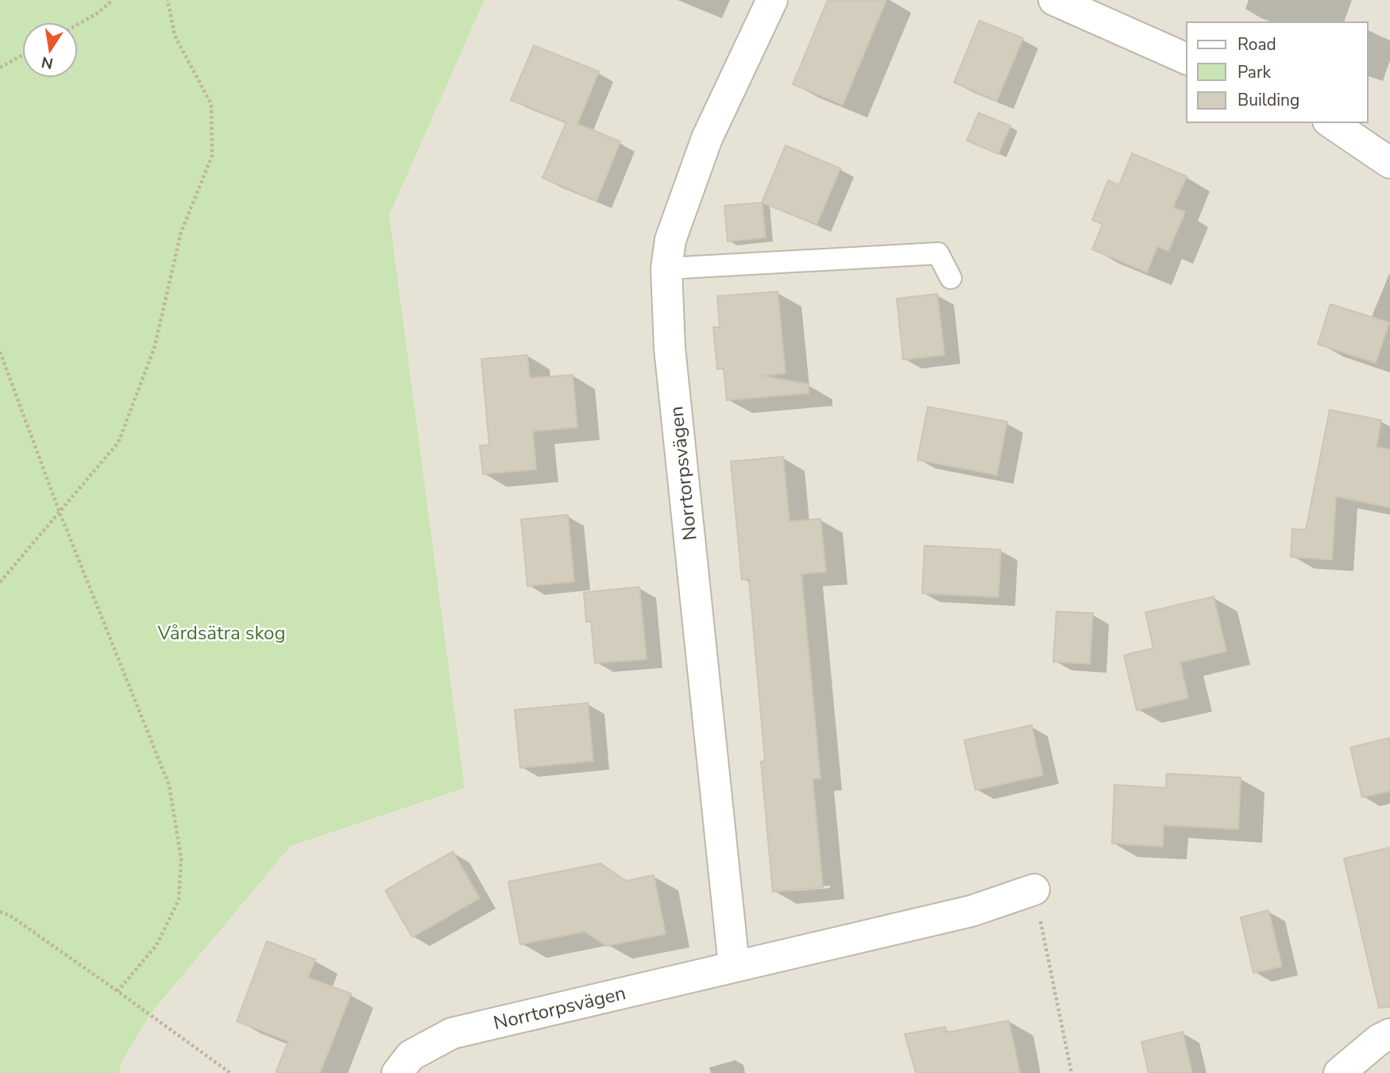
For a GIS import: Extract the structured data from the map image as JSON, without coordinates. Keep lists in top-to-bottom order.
{
  "streets": {
    "street": ["Norrtorpsvägen"]
  },
  "parks": ["Vårdsätra skog"],
  "legend": ["Road", "Park", "Building"],
  "north": "bottom"
}
